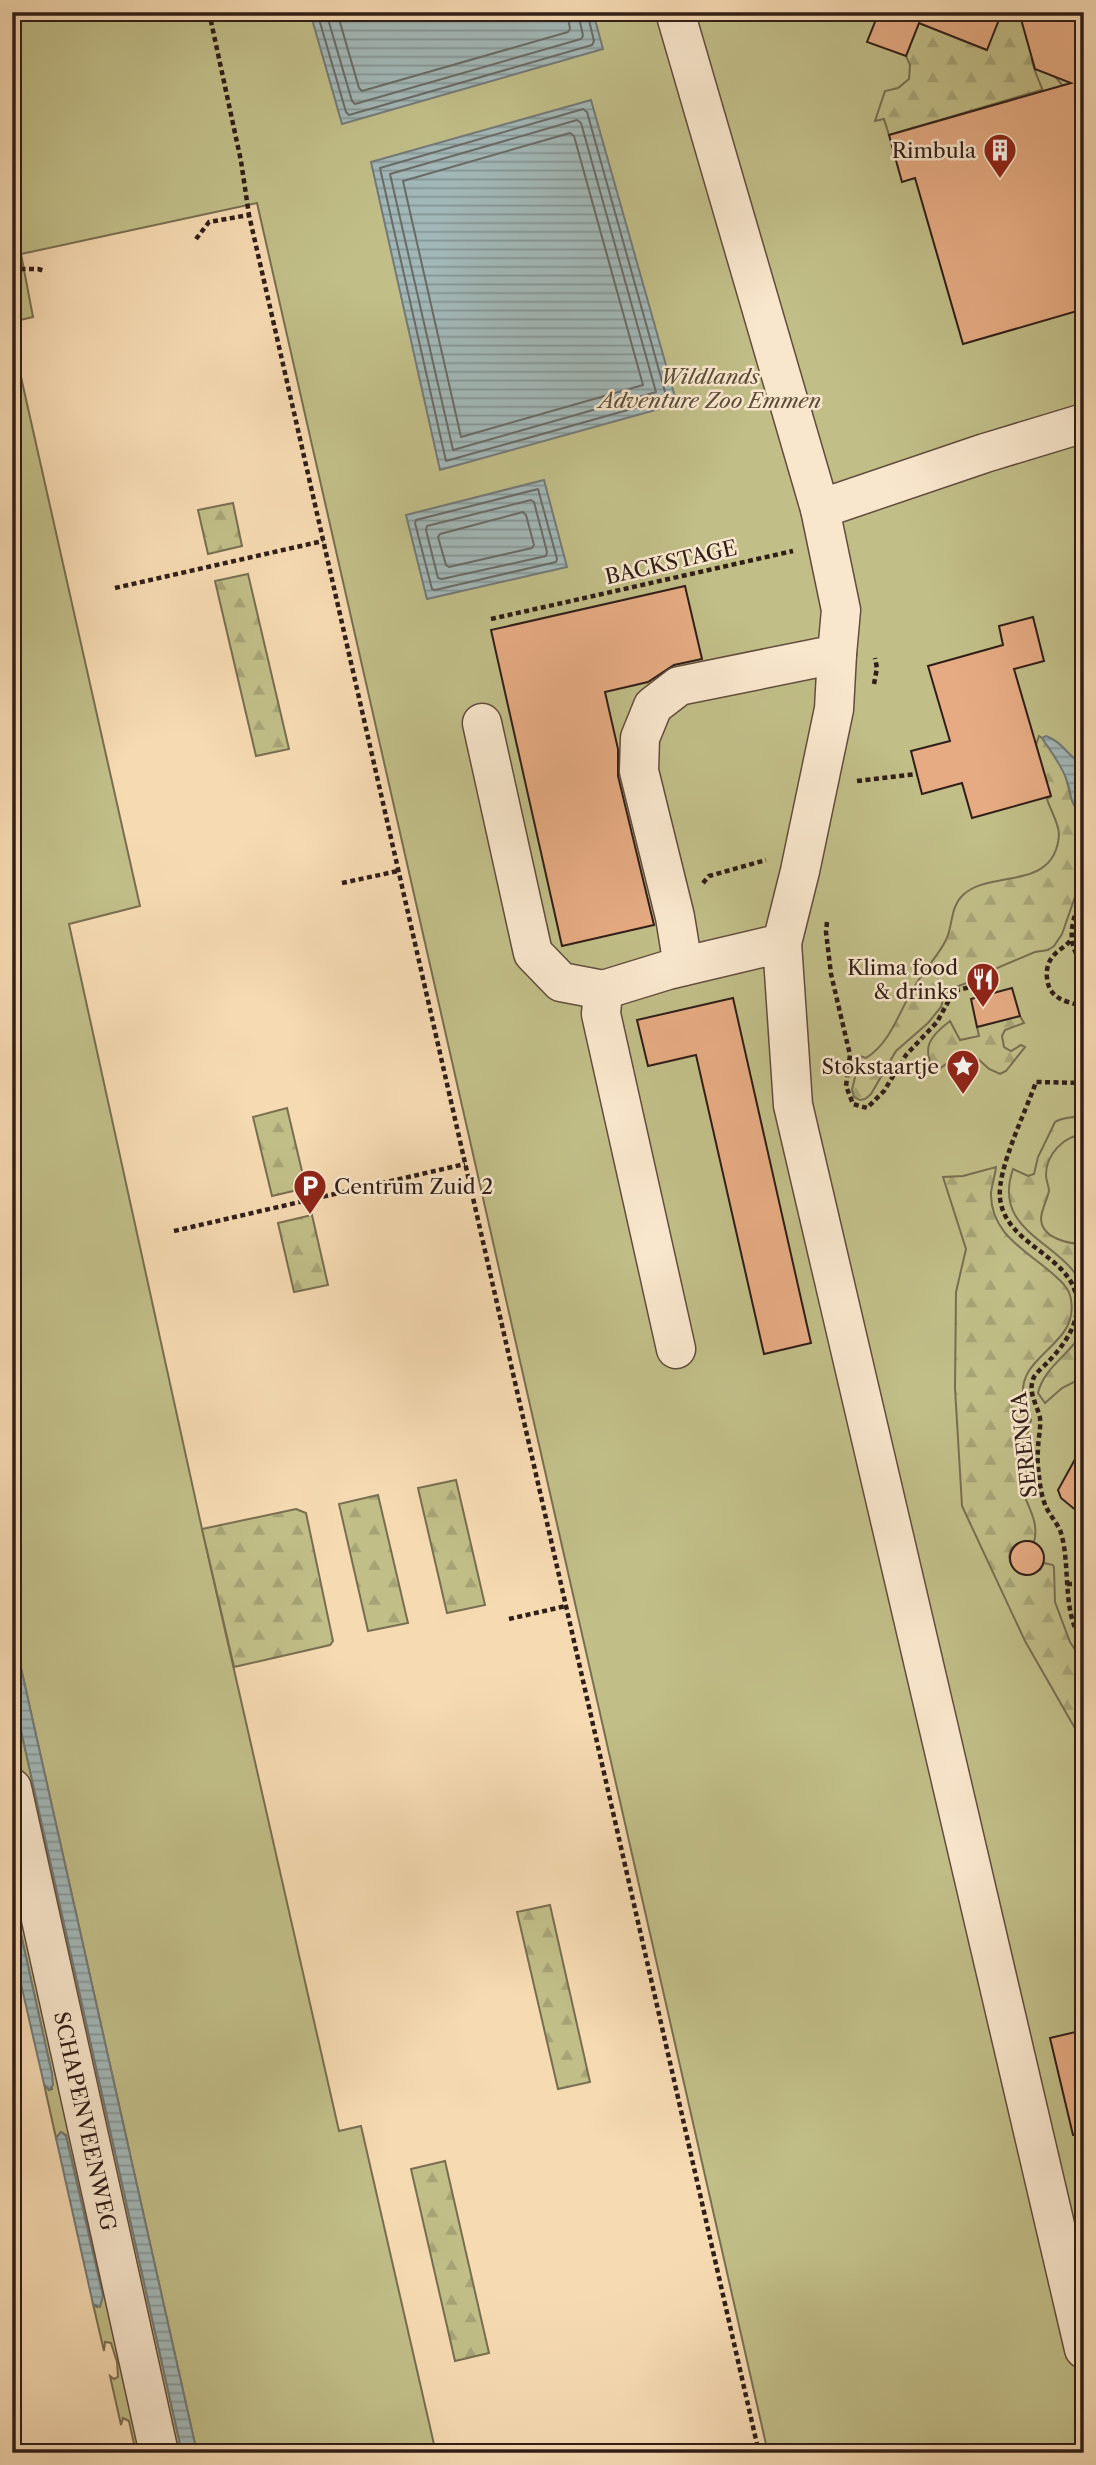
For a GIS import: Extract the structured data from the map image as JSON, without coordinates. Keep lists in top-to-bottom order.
{
  "streets": {
    "street": ["SCHAPENVEENWEG"],
    "path": ["BACKSTAGE", "SERENGA"]
  },
  "parks": ["Wildlands Adventure Zoo Emmen"],
  "places": {
    "building": ["Rimbula"],
    "restaurant": ["Klima food & drinks"],
    "place": ["Stokstaartje"],
    "parking": ["Centrum Zuid 2"]
  }
}
